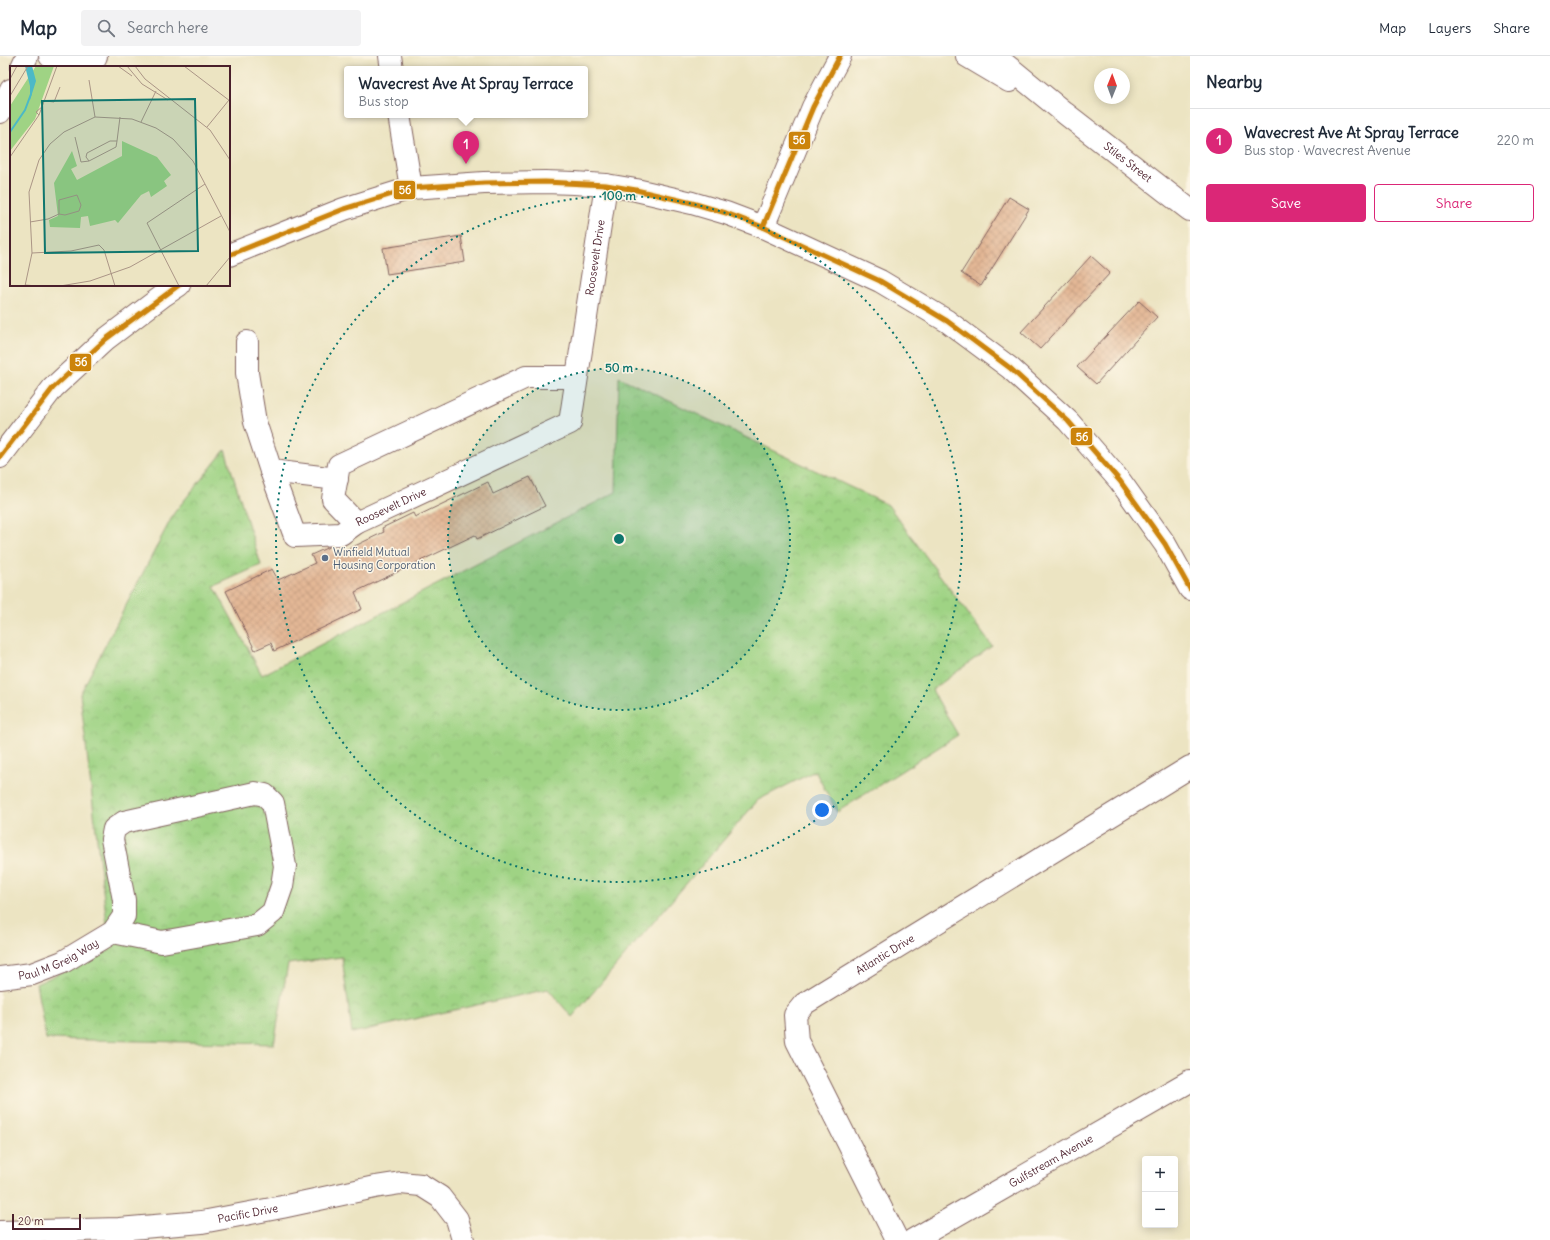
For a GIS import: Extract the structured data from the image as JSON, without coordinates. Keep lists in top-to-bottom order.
{
  "streets": {
    "street": [
      "Stiles Street",
      "Roosevelt Drive",
      "Atlantic Drive",
      "Paul M Greig Way",
      "Gulfstream Avenue",
      "Pacific Drive"
    ]
  },
  "places": ["Winfield Mutual Housing Corporation"],
  "lines": ["transit line 56"],
  "scale_bar": "20 m",
  "north": "top",
  "page": {
    "header": "Map",
    "search": "Search here",
    "nav": ["Map", "Layers", "Share"],
    "heading": "Nearby",
    "popup": ["Wavecrest Ave At Spray Terrace", "Bus stop"],
    "list": [
      {
        "mark": "1",
        "name": "Wavecrest Ave At Spray Terrace",
        "note": "Bus stop · Wavecrest Avenue",
        "value": "220 m"
      }
    ],
    "pins": "1",
    "buttons": ["Save", "Share"],
    "map_buttons": ["+", "−"],
    "scale": "20 m"
  },
  "rings": ["100 m", "50 m"]
}
